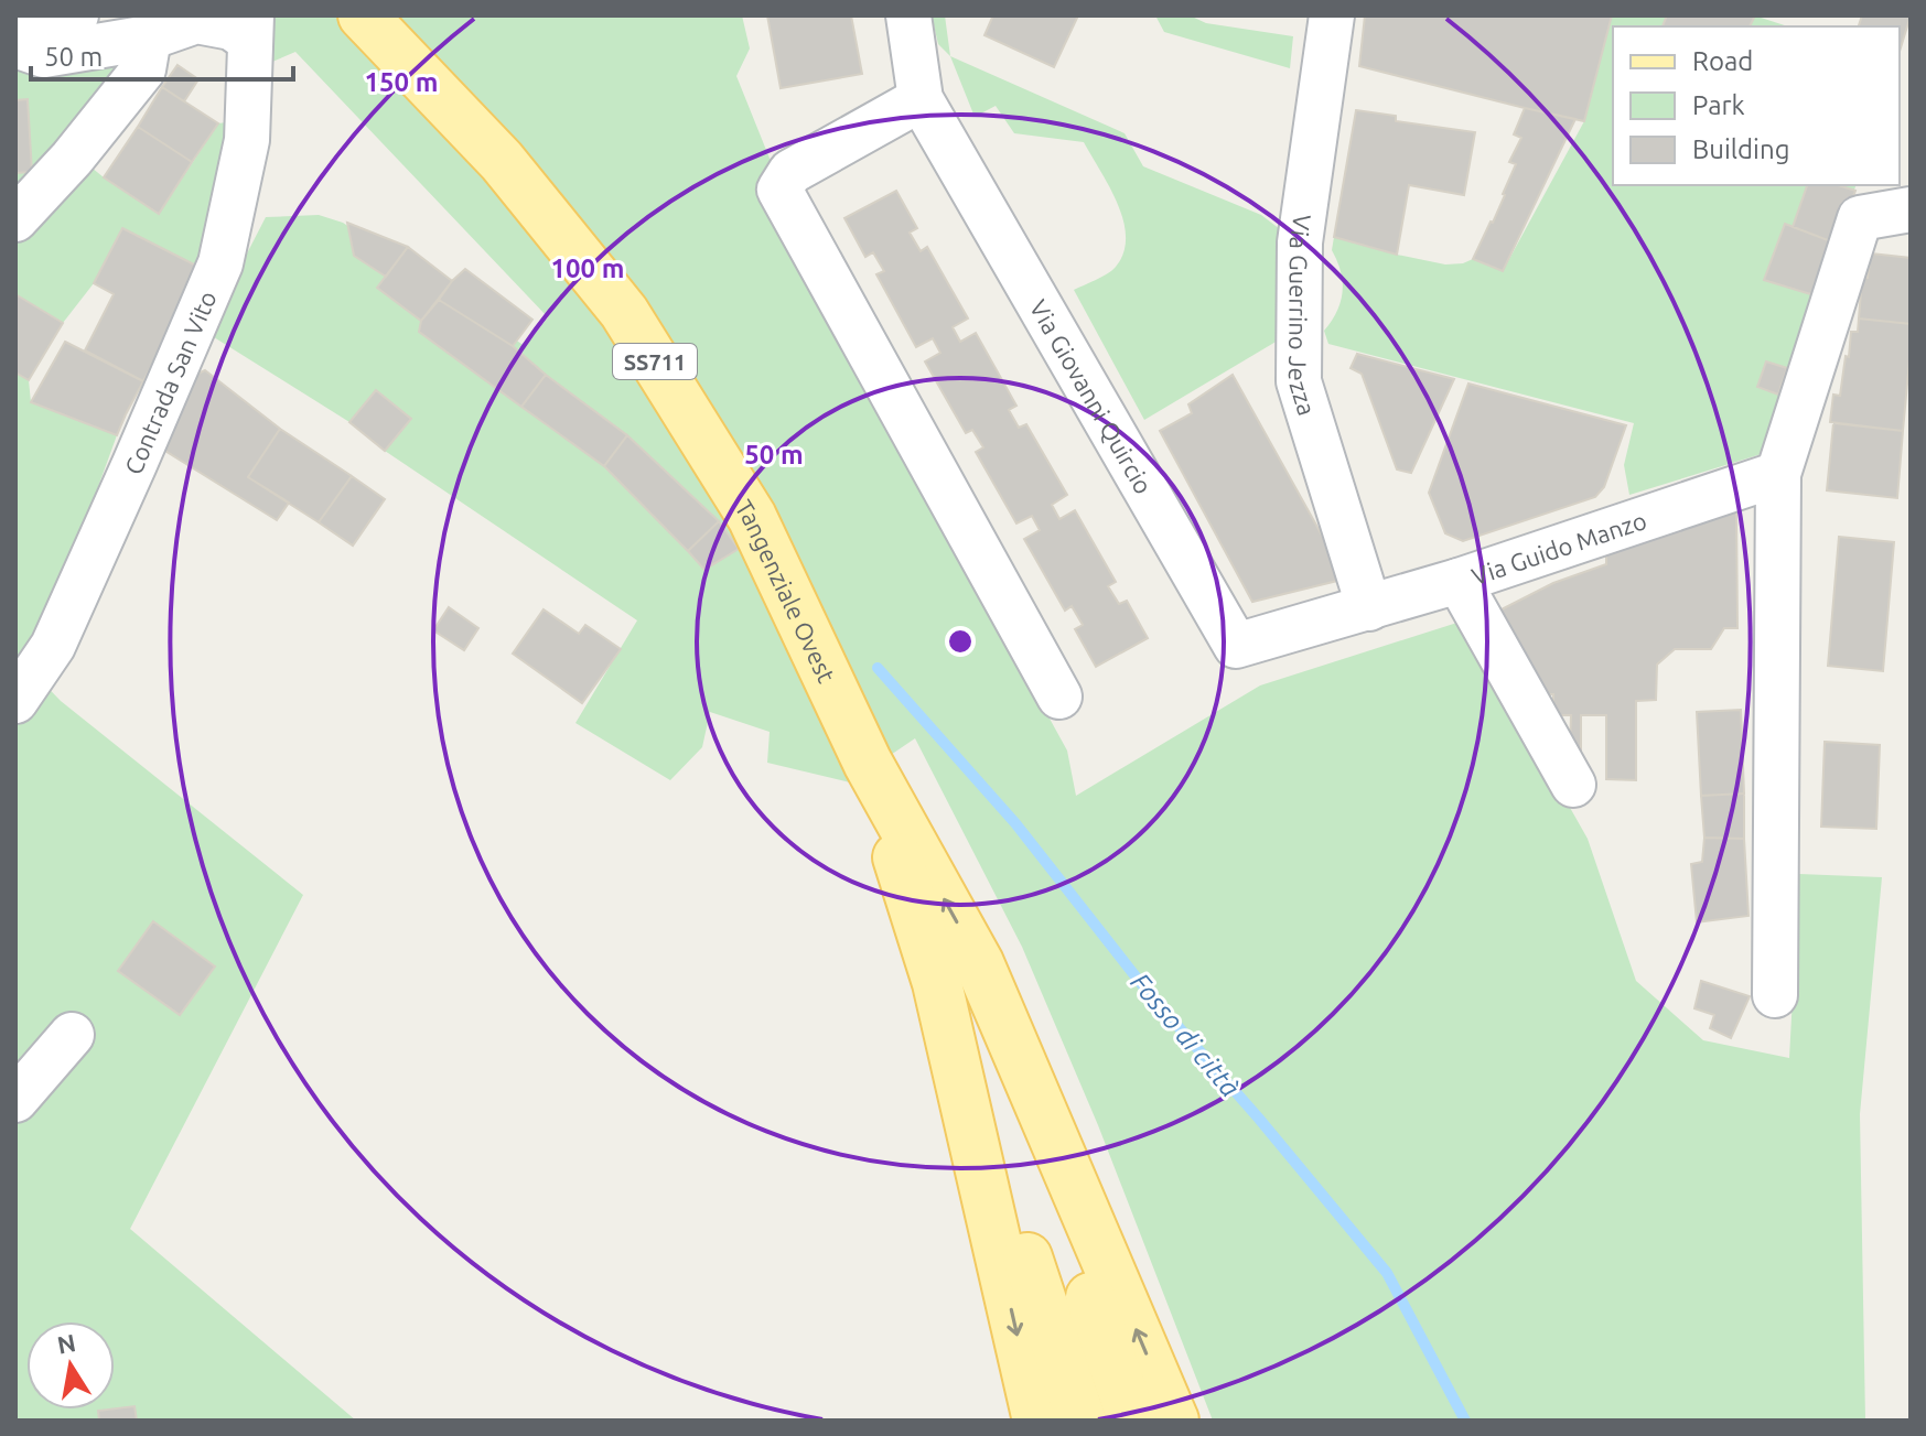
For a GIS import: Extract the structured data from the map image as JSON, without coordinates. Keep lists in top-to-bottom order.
{
  "streets": {
    "main road": ["SS711", "Tangenziale Ovest"],
    "street": [
      "Via Guerrino Jezza",
      "Contrada San Vito",
      "Via Giovanni Quircio",
      "Via Guido Manzo"
    ]
  },
  "crossings": [
    ["Via Guerrino Jezza", "Via Giovanni Quircio"]
  ],
  "water": ["Fosso di città"],
  "legend": ["Road", "Park", "Building"],
  "scale_bar": "50 m",
  "north": "top",
  "rings": ["150 m", "100 m", "50 m"]
}
